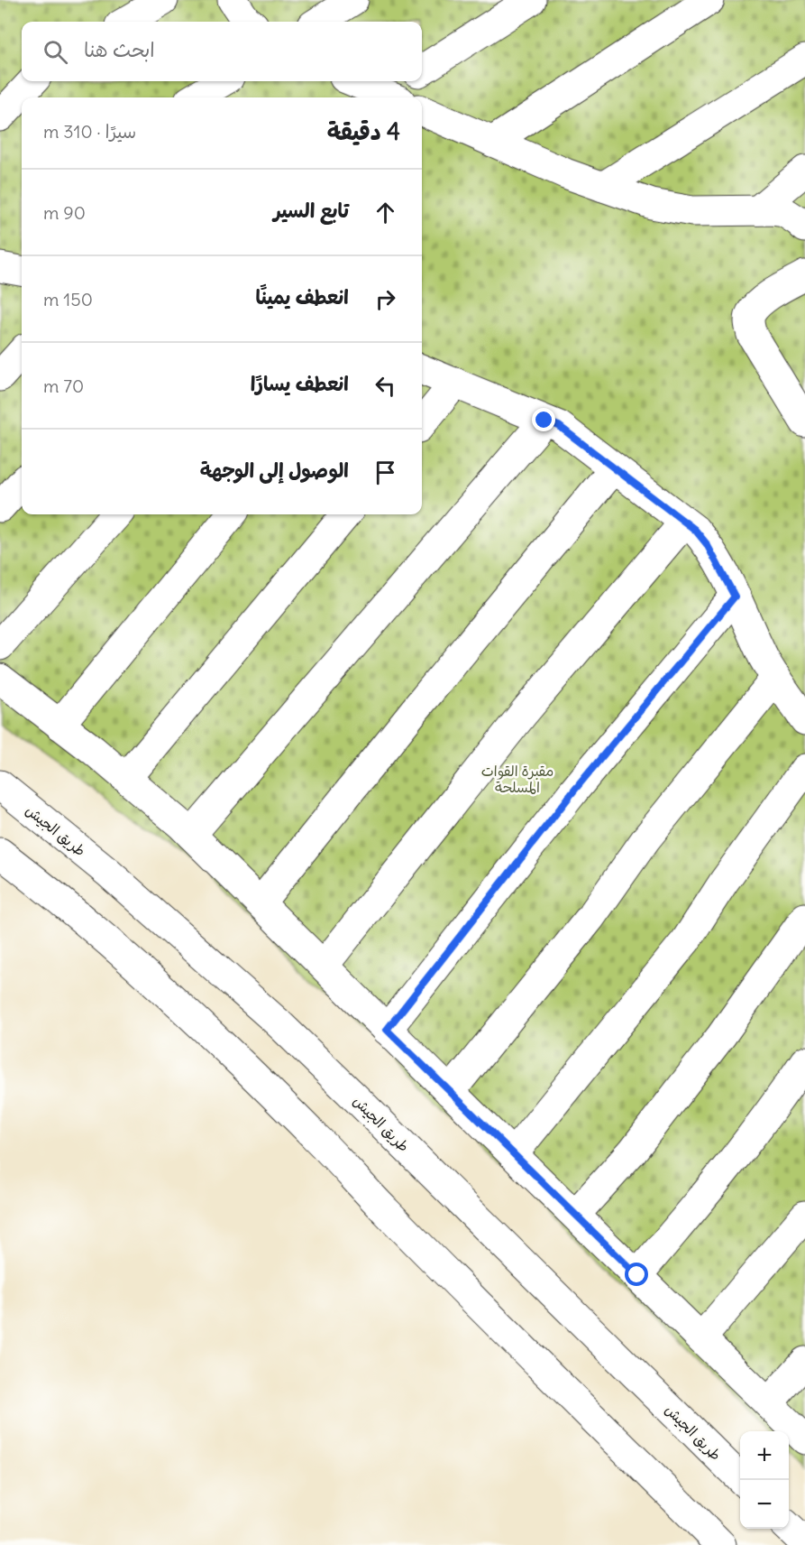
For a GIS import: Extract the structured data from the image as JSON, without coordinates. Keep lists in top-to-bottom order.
{
  "streets": {
    "main road": ["طريق الجيش"]
  },
  "parks": ["مقبرة القوات المسلحة"],
  "page": {
    "search": "ابحث هنا",
    "heading": ["4 دقيقة", "سيرًا · 310 m"],
    "list": [
      ["تابع السير", "90 m"],
      ["انعطف يمينًا", "150 m"],
      ["انعطف يسارًا", "70 m"],
      "الوصول إلى الوجهة"
    ],
    "map_buttons": ["+", "−"]
  }
}
